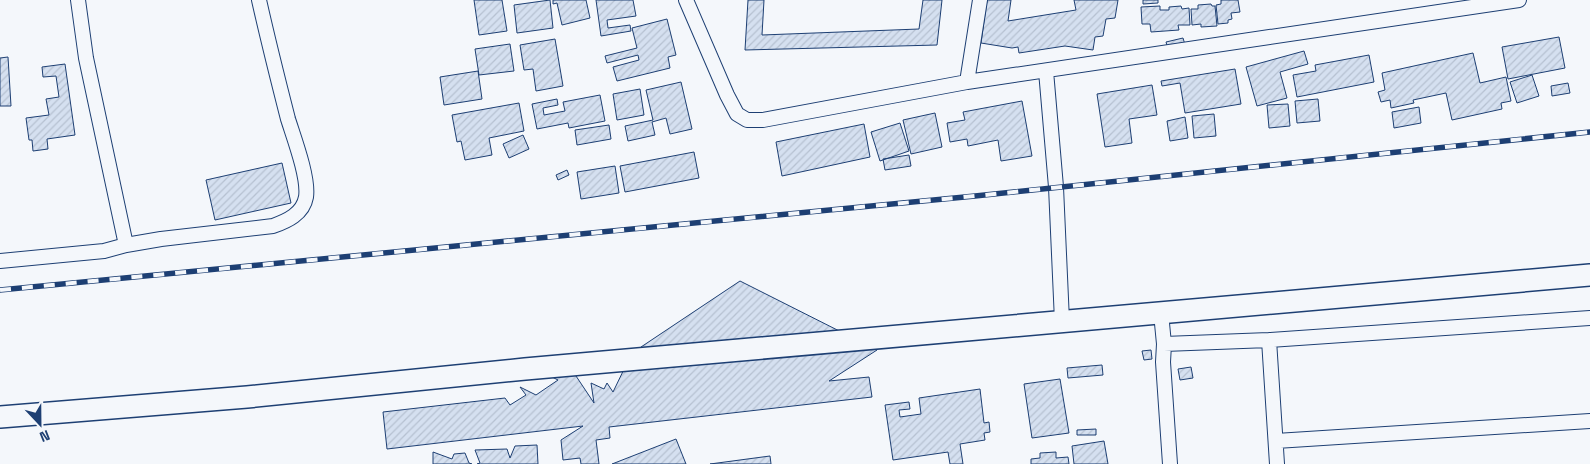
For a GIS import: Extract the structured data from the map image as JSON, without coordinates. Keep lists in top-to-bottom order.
{
  "north": "bottom"
}
